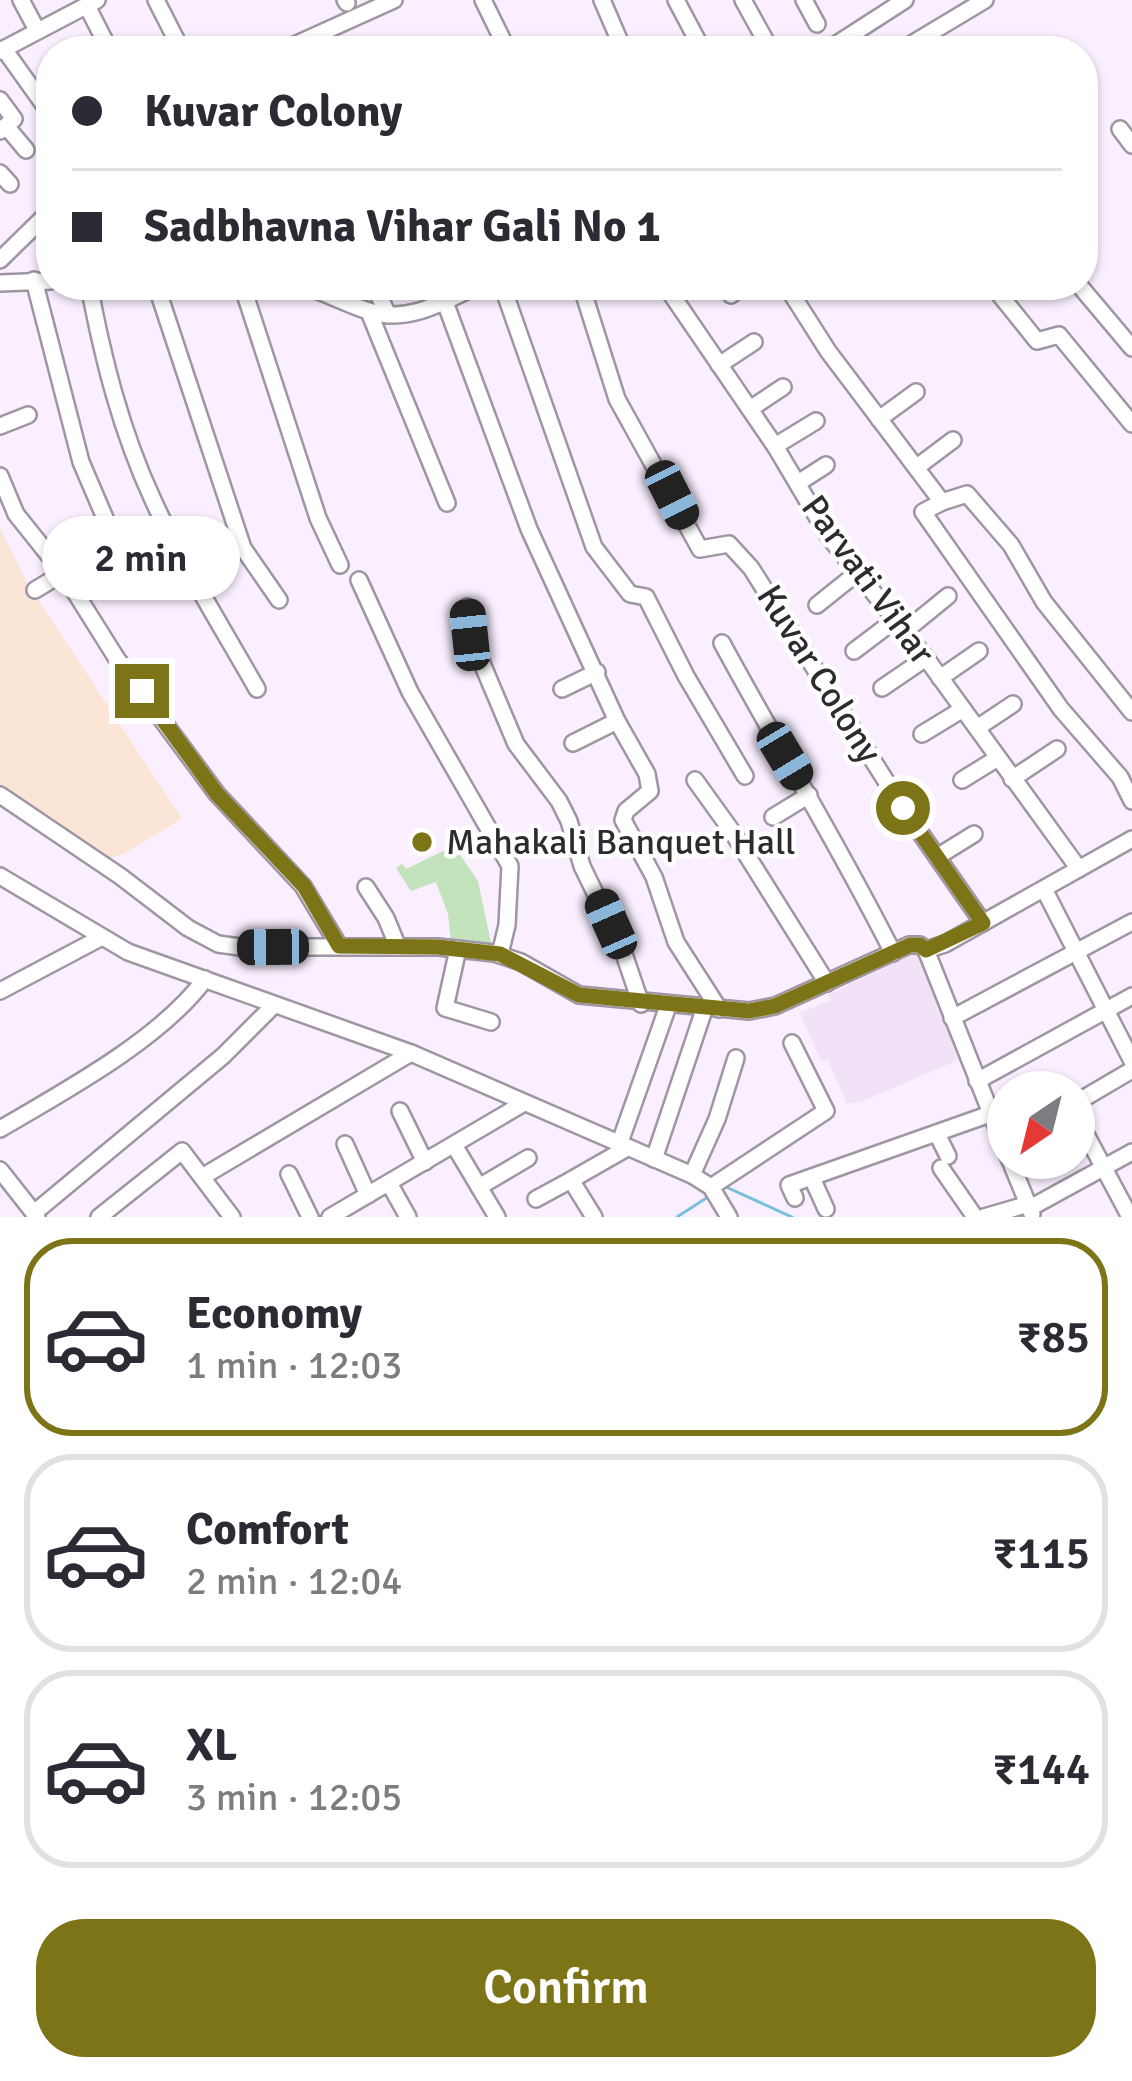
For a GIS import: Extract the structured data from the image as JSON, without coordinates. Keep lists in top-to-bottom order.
{
  "streets": {
    "street": ["Parvati Vihar", "Kuvar Colony"]
  },
  "places": ["Mahakali Banquet Hall"],
  "north": "bottom left",
  "page": {
    "banner": ["Kuvar Colony", "Sadbhavna Vihar Gali No 1"],
    "bubble": "2 min",
    "list": [
      {
        "name": "Economy",
        "note": "1 min · 12:03",
        "value": "₹85"
      },
      {
        "name": "Comfort",
        "note": "2 min · 12:04",
        "value": "₹115"
      },
      {
        "name": "XL",
        "note": "3 min · 12:05",
        "value": "₹144"
      }
    ],
    "buttons": "Confirm"
  }
}
